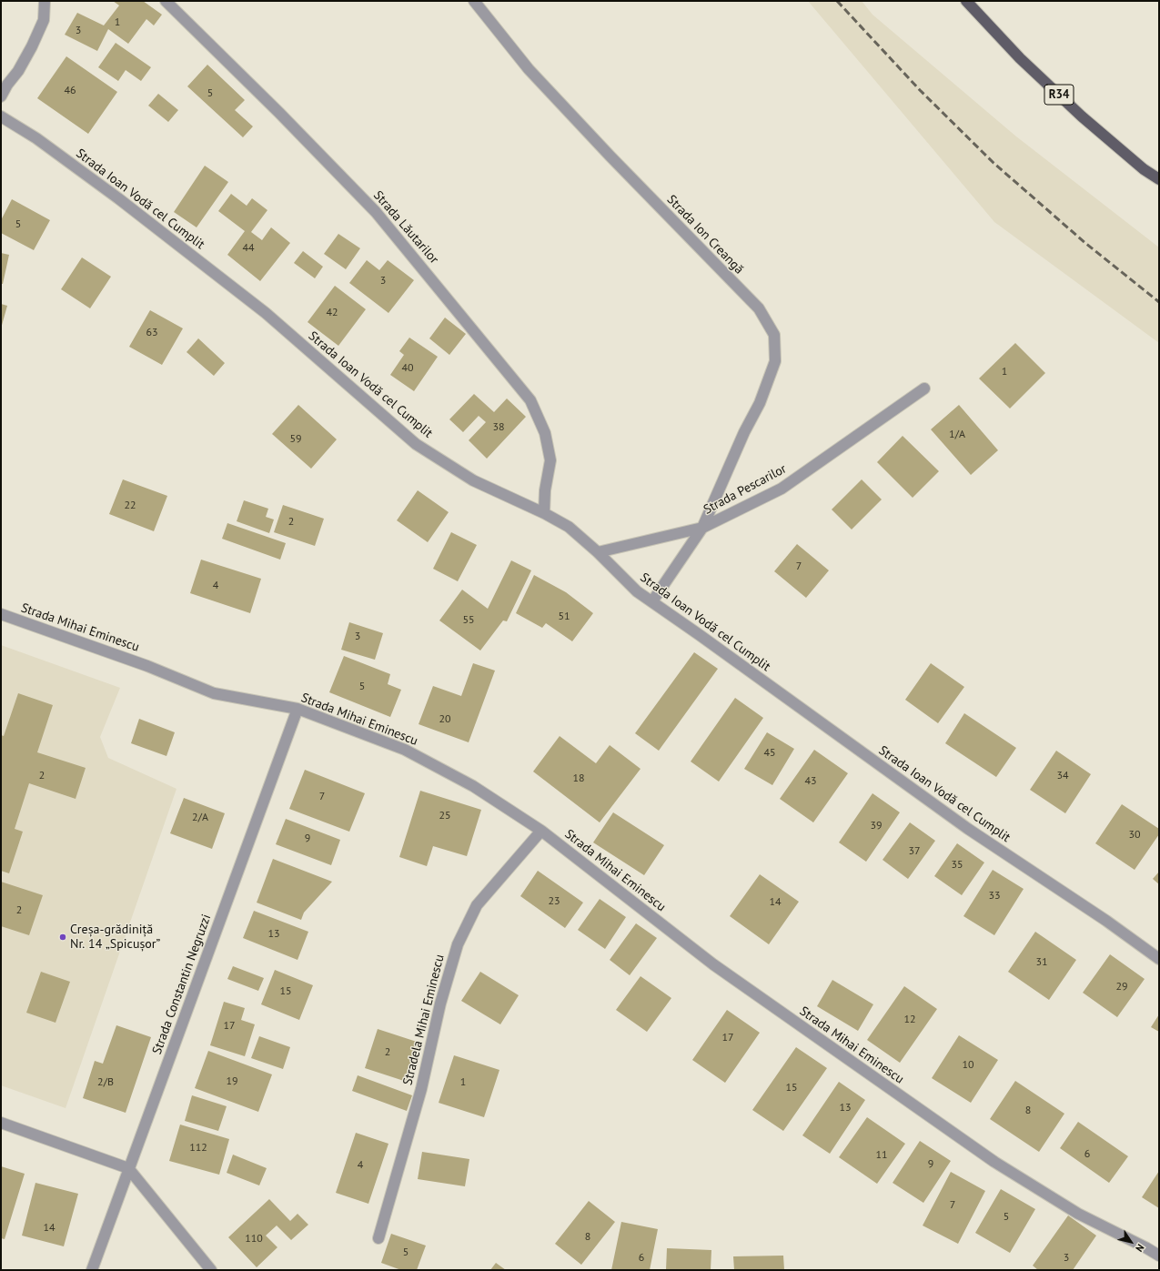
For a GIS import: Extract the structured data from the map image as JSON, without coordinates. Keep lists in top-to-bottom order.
{
  "streets": {
    "main road": ["R34"],
    "street": [
      "Strada Ioan Vodă cel Cumplit",
      "Strada Lăutarilor",
      "Strada Ion Creangă",
      "Strada Pescarilor",
      "Strada Mihai Eminescu",
      "Strada Constantin Negruzzi",
      "Stradela Mihai Eminescu"
    ]
  },
  "crossings": [
    ["Strada Ioan Vodă cel Cumplit", "Strada Lăutarilor"],
    ["Strada Ioan Vodă cel Cumplit", "Strada Ion Creangă"],
    ["Strada Ioan Vodă cel Cumplit", "Strada Pescarilor"],
    ["Strada Ion Creangă", "Strada Pescarilor"],
    ["Strada Mihai Eminescu", "Strada Constantin Negruzzi"],
    ["Strada Mihai Eminescu", "Stradela Mihai Eminescu"]
  ],
  "places": ["Creșa-grădiniță Nr. 14 „Spicușor”"],
  "house_numbers": [
    "1",
    "3",
    "46",
    "5",
    "5",
    "44",
    "3",
    "42",
    "63",
    "40",
    "1",
    "38",
    "1/A",
    "59",
    "22",
    "2",
    "7",
    "4",
    "51",
    "55",
    "3",
    "5",
    "20",
    "45",
    "2",
    "34",
    "18",
    "43",
    "7",
    "25",
    "2/A",
    "39",
    "30",
    "9",
    "37",
    "35",
    "33",
    "23",
    "14",
    "2",
    "13",
    "31",
    "29",
    "15",
    "12",
    "17",
    "17",
    "2",
    "10",
    "19",
    "2/B",
    "1",
    "15",
    "13",
    "8",
    "112",
    "6",
    "11",
    "9",
    "4",
    "7",
    "5",
    "14",
    "8",
    "110",
    "5",
    "6",
    "3"
  ],
  "north": "bottom right"
}
